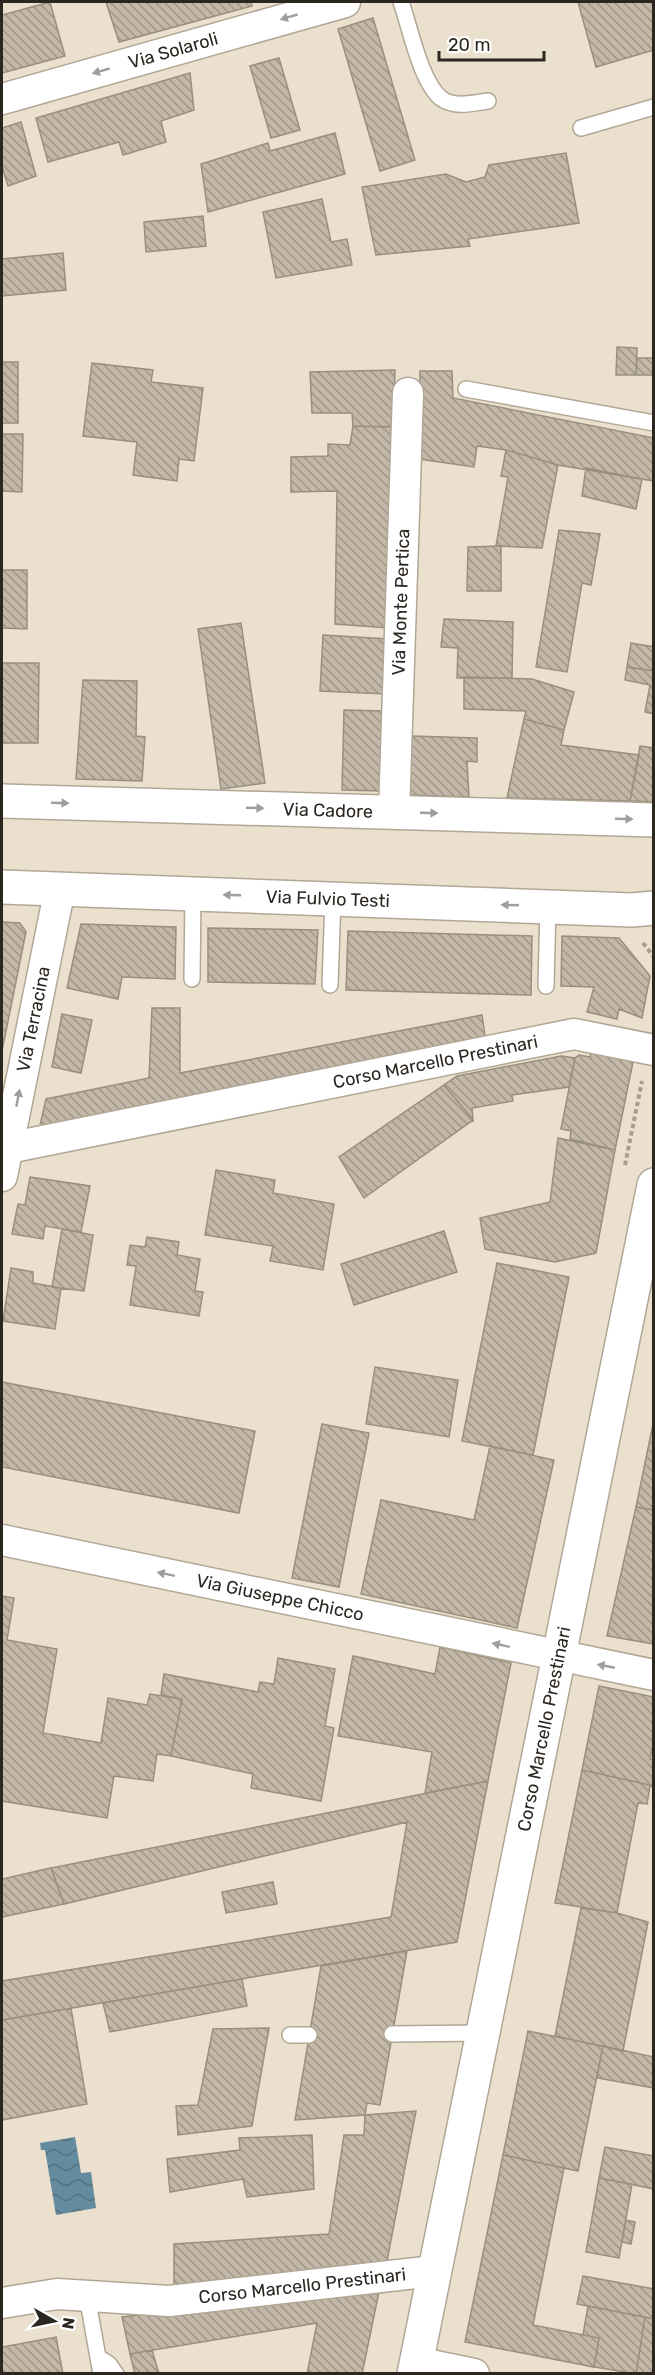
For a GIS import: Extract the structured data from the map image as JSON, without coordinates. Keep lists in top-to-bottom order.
{
  "streets": {
    "street": [
      "Via Solaroli",
      "Via Monte Pertica",
      "Via Cadore",
      "Via Fulvio Testi",
      "Via Terracina",
      "Corso Marcello Prestinari",
      "Via Giuseppe Chicco"
    ]
  },
  "crossings": [
    ["Via Monte Pertica", "Via Cadore"],
    ["Via Fulvio Testi", "Via Terracina"],
    ["Via Terracina", "Corso Marcello Prestinari"],
    ["Corso Marcello Prestinari", "Via Giuseppe Chicco"]
  ],
  "one_way": [
    "Via Solaroli",
    "Via Cadore",
    "Via Fulvio Testi",
    "Via Terracina",
    "Via Giuseppe Chicco"
  ],
  "scale_bar": "20 m",
  "north": "right"
}
